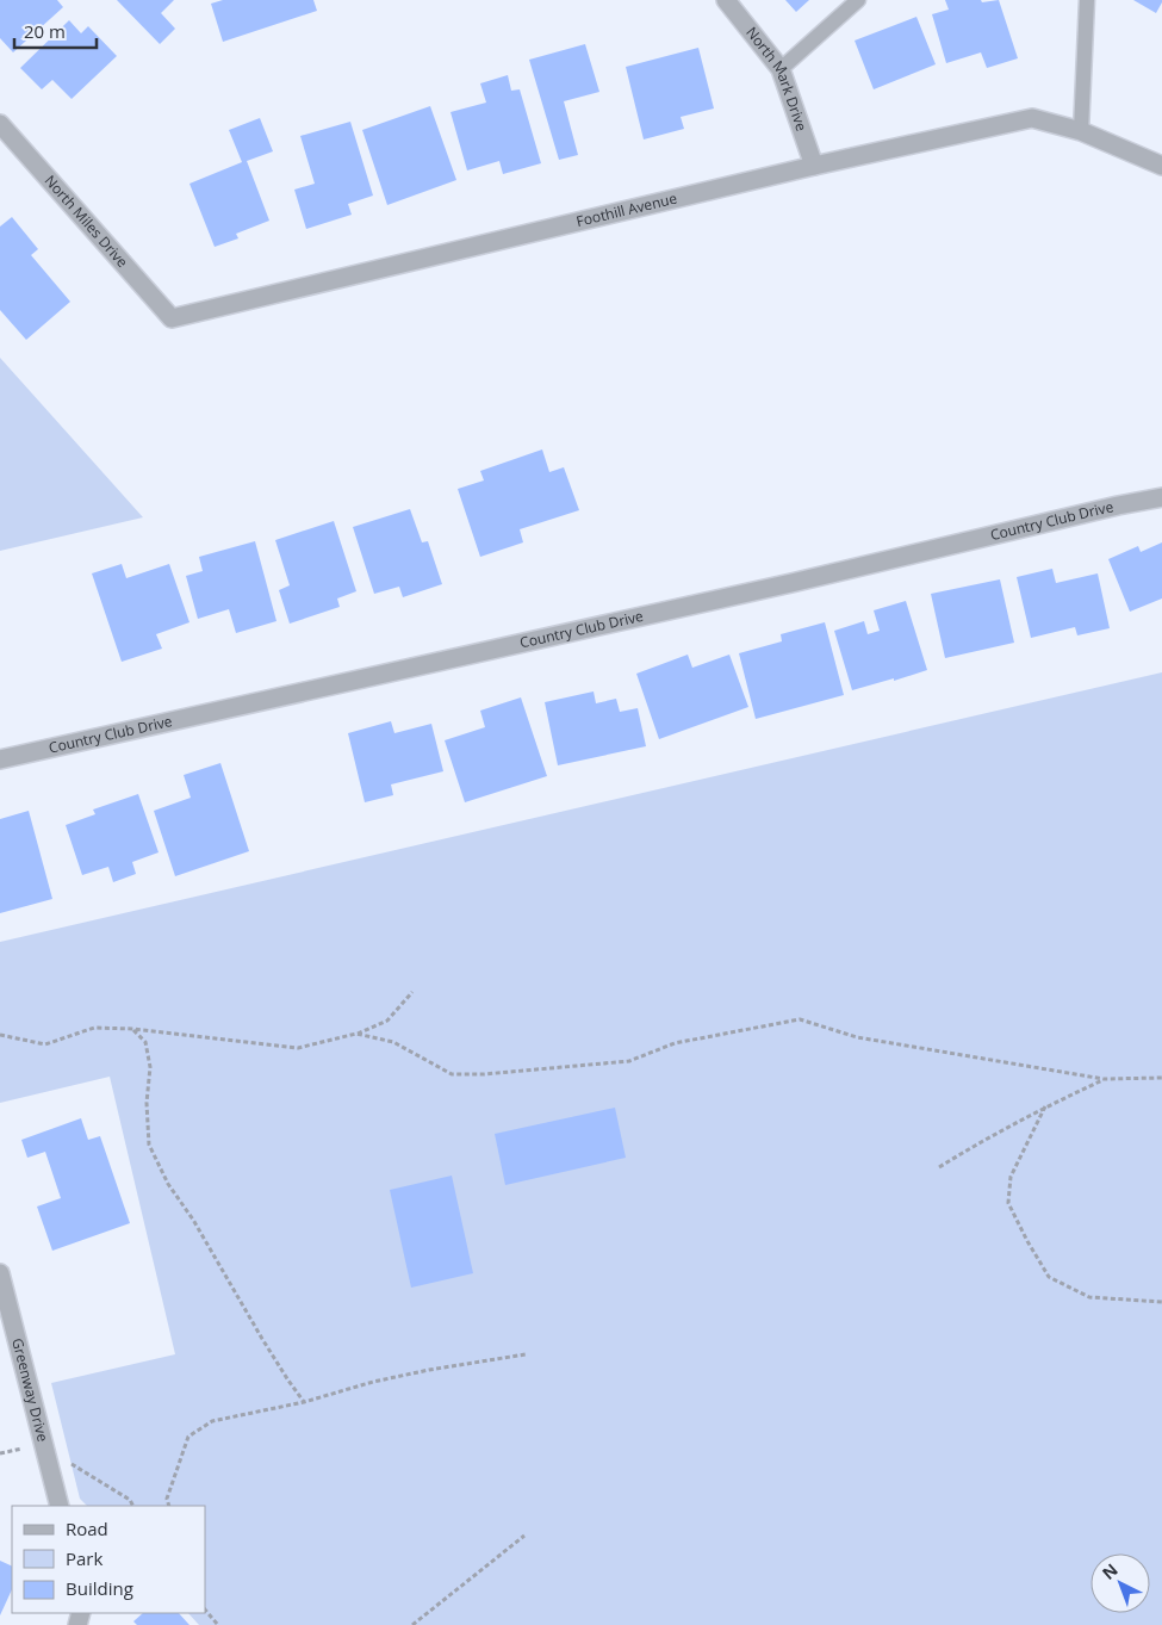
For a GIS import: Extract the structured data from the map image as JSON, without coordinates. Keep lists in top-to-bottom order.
{
  "streets": {
    "street": [
      "North Mark Drive",
      "Foothill Avenue",
      "North Miles Drive",
      "Country Club Drive",
      "Greenway Drive"
    ]
  },
  "crossings": [
    ["North Mark Drive", "Foothill Avenue"],
    ["Foothill Avenue", "North Miles Drive"]
  ],
  "legend": ["Road", "Park", "Building"],
  "scale_bar": "20 m",
  "north": "top left"
}
